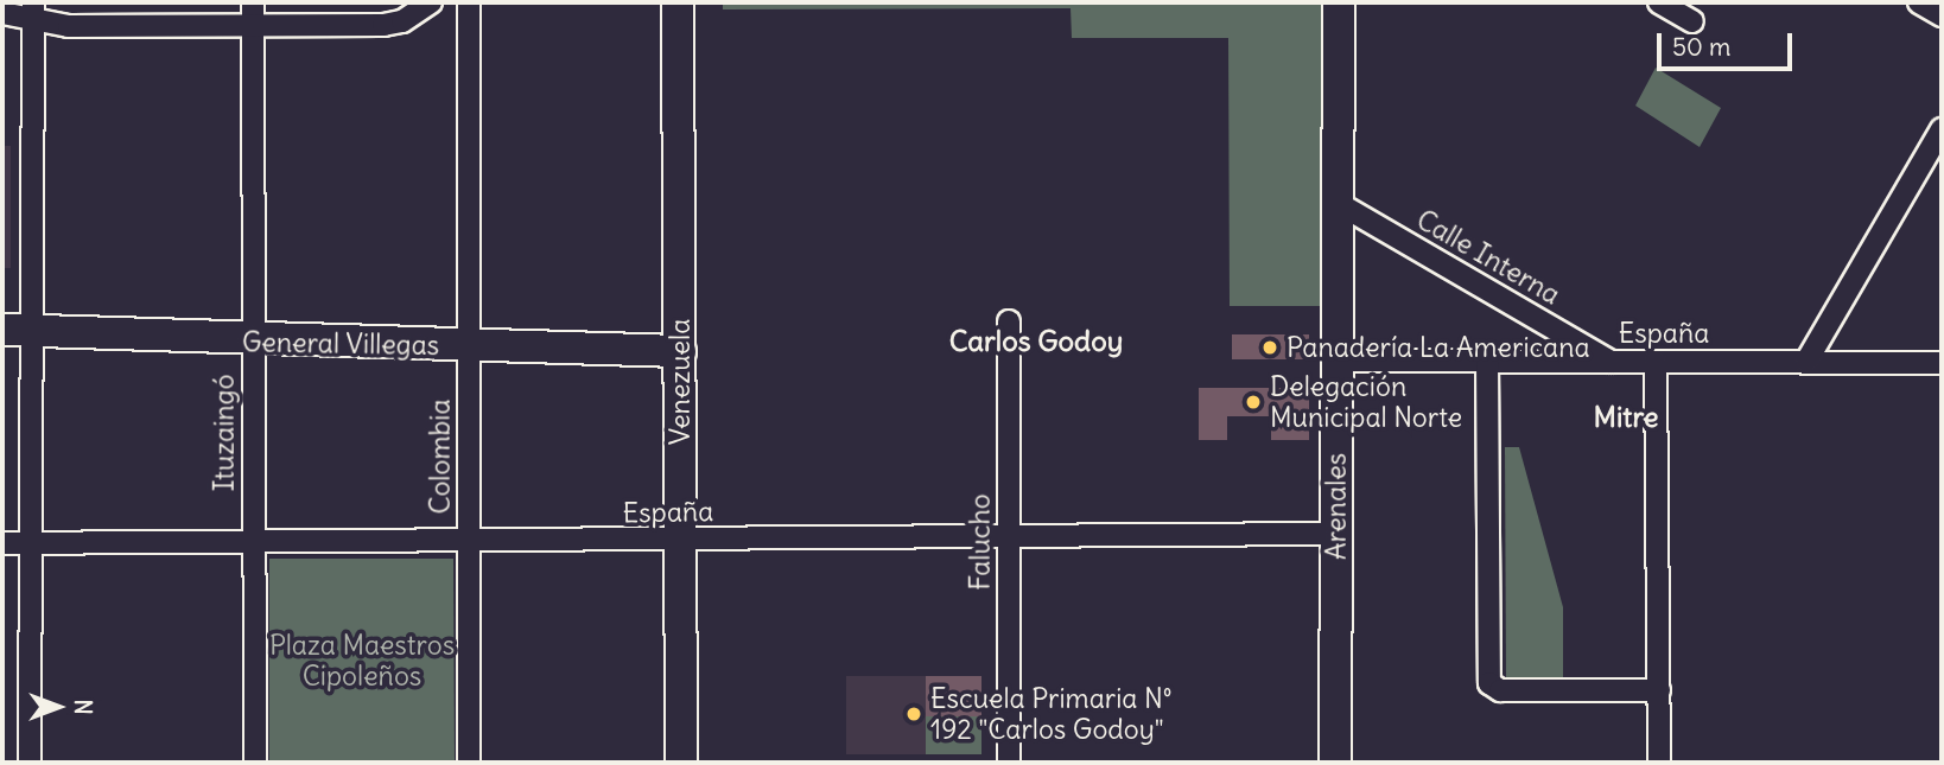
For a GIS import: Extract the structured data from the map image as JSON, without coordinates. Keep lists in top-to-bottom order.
{
  "streets": {
    "street": [
      "Calle Interna",
      "España",
      "General Villegas",
      "Venezuela",
      "Ituzaingó",
      "Colombia",
      "Arenales",
      "Falucho"
    ]
  },
  "crossings": [
    ["Calle Interna", "España"],
    ["Calle Interna", "Arenales"],
    ["España", "Venezuela"],
    ["España", "Ituzaingó"],
    ["España", "Colombia"],
    ["España", "Arenales"],
    ["España", "Falucho"],
    ["General Villegas", "Venezuela"],
    ["General Villegas", "Ituzaingó"],
    ["General Villegas", "Colombia"]
  ],
  "districts": ["Carlos Godoy", "Mitre"],
  "parks": ["Plaza Maestros Cipoleños"],
  "places": ["Panadería La Americana", "Delegación Municipal Norte", "Escuela Primaria N° 192 \"Carlos Godoy\""],
  "scale_bar": "50 m",
  "north": "right"
}
